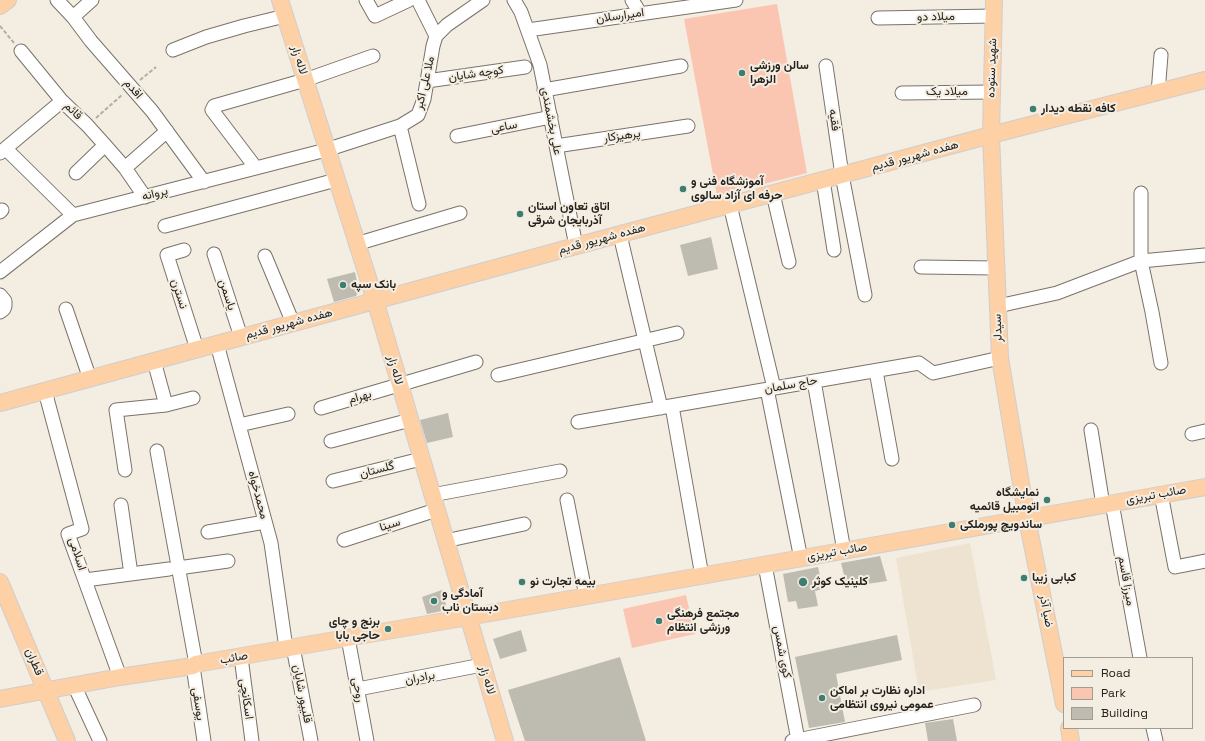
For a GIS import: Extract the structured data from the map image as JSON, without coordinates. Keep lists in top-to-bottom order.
{
  "streets": {
    "main road": [
      "لاله زار",
      "شهید ستوده",
      "هفده شهریور قدیم",
      "سیدلر",
      "صائب تبریزی",
      "ضیا آذر",
      "صائب",
      "قطران"
    ],
    "street": [
      "امیرارسلان",
      "میلاد دو",
      "کوچه شایان",
      "ملا علی اکبر",
      "اقدم",
      "میلاد یک",
      "قائم",
      "فقیه",
      "علی بخشمندی",
      "ساعی",
      "پرهیزکار",
      "پروانه",
      "نسترن",
      "یاسمن",
      "حاج سلمان",
      "بهرام",
      "گلستان",
      "محمدخواه",
      "سینا",
      "اسلامی",
      "میرزا قاسم",
      "کوی شمس",
      "برادران",
      "روحی",
      "قلیپور شایان",
      "اسکانچی",
      "یوسفی"
    ]
  },
  "crossings": [
    ["امیرارسلان", "علی بخشمندی"],
    ["میلاد دو", "شهید ستوده"],
    ["لاله زار", "ملا علی اکبر"],
    ["لاله زار", "هفده شهریور قدیم"],
    ["لاله زار", "پروانه"],
    ["لاله زار", "بهرام"],
    ["لاله زار", "گلستان"],
    ["لاله زار", "صائب تبریزی"],
    ["لاله زار", "سینا"],
    ["لاله زار", "صائب"],
    ["لاله زار", "برادران"],
    ["شهید ستوده", "میلاد یک"],
    ["شهید ستوده", "هفده شهریور قدیم"],
    ["شهید ستوده", "سیدلر"],
    ["کوچه شایان", "ملا علی اکبر"],
    ["ملا علی اکبر", "پروانه"],
    ["اقدم", "پروانه"],
    ["قائم", "پروانه"],
    ["فقیه", "هفده شهریور قدیم"],
    ["علی بخشمندی", "ساعی"],
    ["علی بخشمندی", "پرهیزکار"],
    ["علی بخشمندی", "هفده شهریور قدیم"],
    ["هفده شهریور قدیم", "نسترن"],
    ["هفده شهریور قدیم", "یاسمن"],
    ["هفده شهریور قدیم", "سیدلر"],
    ["هفده شهریور قدیم", "محمدخواه"],
    ["هفده شهریور قدیم", "اسلامی"],
    ["سیدلر", "حاج سلمان"],
    ["سیدلر", "صائب تبریزی"],
    ["سیدلر", "ضیا آذر"],
    ["محمدخواه", "صائب"],
    ["محمدخواه", "قلیپور شایان"],
    ["صائب تبریزی", "میرزا قاسم"],
    ["صائب تبریزی", "ضیا آذر"],
    ["صائب تبریزی", "کوی شمس"],
    ["صائب تبریزی", "صائب"],
    ["اسلامی", "صائب"],
    ["صائب", "قطران"],
    ["صائب", "روحی"],
    ["صائب", "قلیپور شایان"],
    ["صائب", "اسکانچی"],
    ["صائب", "یوسفی"],
    ["برادران", "روحی"]
  ],
  "places": [
    "سالن ورزشی الزهرا",
    "کافه نقطه دیدار",
    "آموزشگاه فنی و حرفه ای آزاد سالوی",
    "اتاق تعاون استان آذربایجان شرقی",
    "بانک سپه",
    "نمایشگاه اتومبیل قائمیه",
    "ساندویچ پورملکی",
    "کبابی زیبا",
    "بیمه تجارت نو",
    "کلینیک کوثر",
    "آمادگی و دبستان ناب",
    "مجتمع فرهنگی ورزشی انتظام",
    "برنج و چای حاجی بابا",
    "اداره نظارت بر اماکن عمومی نیروی انتظامی"
  ],
  "legend": ["Road", "Park", "Building"]
}
